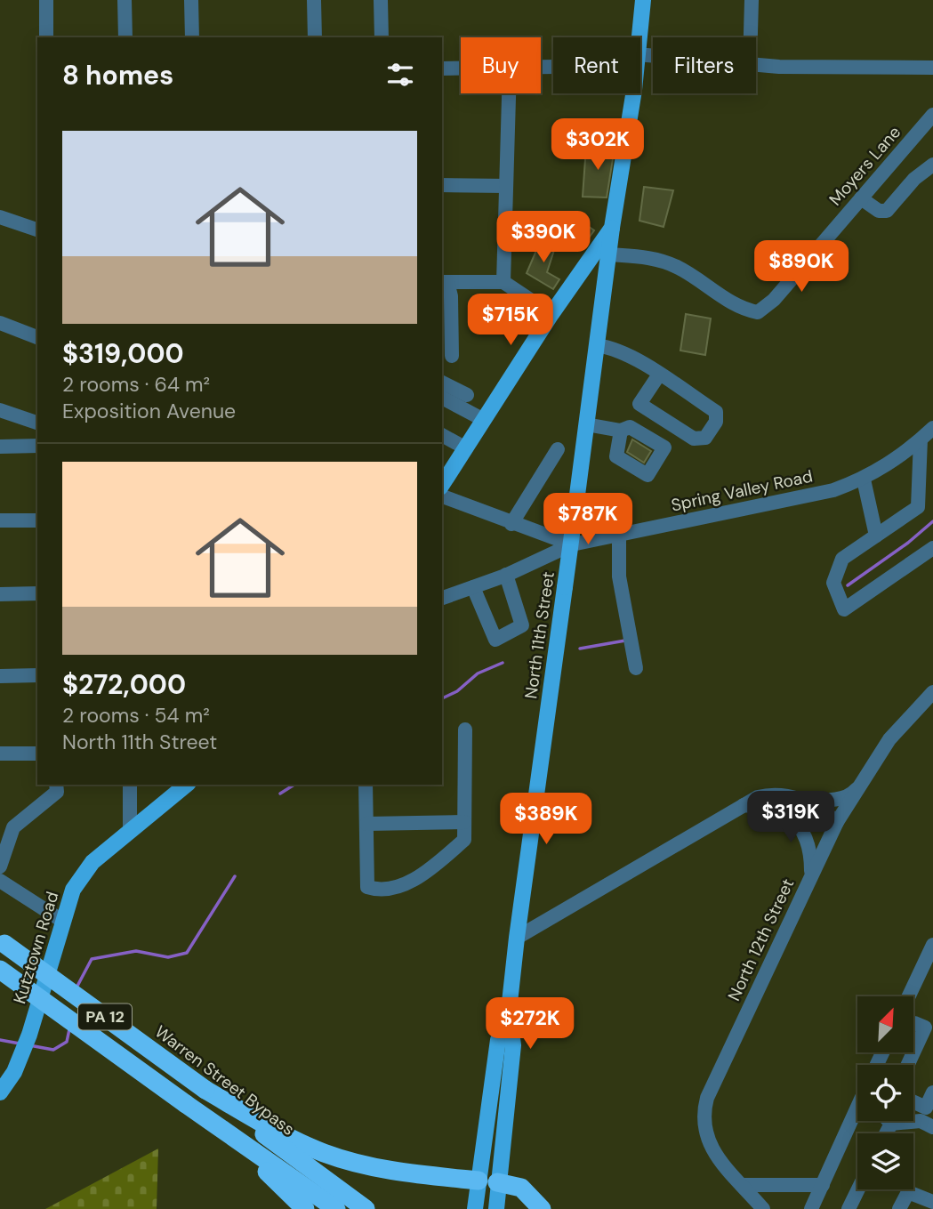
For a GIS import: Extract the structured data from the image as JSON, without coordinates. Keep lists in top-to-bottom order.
{
  "streets": {
    "highway": ["PA 12", "Warren Street Bypass"],
    "main road": ["North 11th Street", "Kutztown Road"],
    "street": ["Moyers Lane", "Spring Valley Road", "North 12th Street"]
  },
  "crossings": [
    ["Moyers Lane", "North 11th Street"]
  ],
  "north": "top right",
  "page": {
    "chip": ["Buy", "Rent", "Filters"],
    "heading": "8 homes",
    "list": [
      {
        "name": "$319,000",
        "note": "2 rooms · 64 m² · Exposition Avenue"
      },
      {
        "name": "$272,000",
        "note": "2 rooms · 54 m² · North 11th Street"
      }
    ],
    "price": [
      "$302K",
      "$390K",
      "$890K",
      "$715K",
      "$787K",
      "$319K",
      "$389K",
      "$272K"
    ]
  }
}
